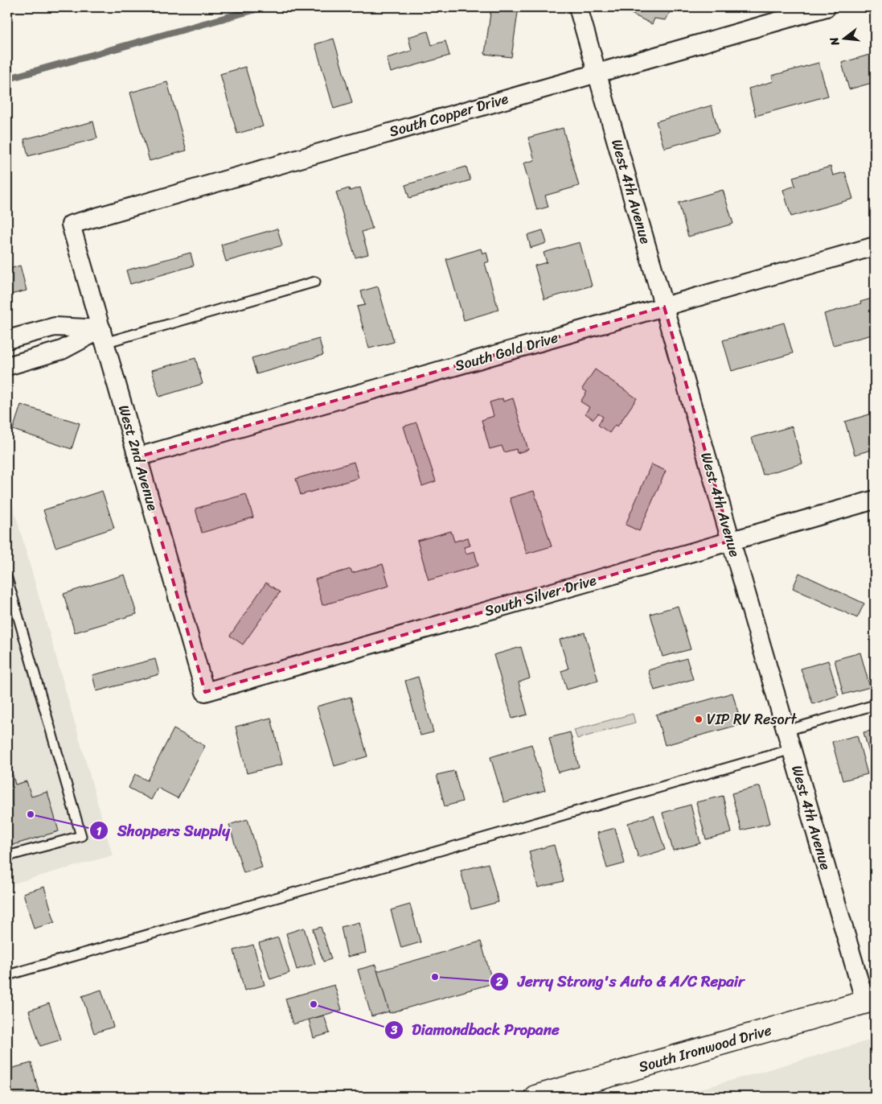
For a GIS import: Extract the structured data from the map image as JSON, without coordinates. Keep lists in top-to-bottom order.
{
  "streets": {
    "main road": ["South Ironwood Drive"],
    "street": [
      "South Copper Drive",
      "West 4th Avenue",
      "South Gold Drive",
      "West 2nd Avenue",
      "South Silver Drive"
    ]
  },
  "crossings": [
    ["South Copper Drive", "West 4th Avenue"],
    ["South Copper Drive", "West 2nd Avenue"],
    ["West 4th Avenue", "South Gold Drive"],
    ["West 4th Avenue", "South Silver Drive"],
    ["West 4th Avenue", "South Ironwood Drive"],
    ["South Gold Drive", "West 2nd Avenue"],
    ["West 2nd Avenue", "South Silver Drive"]
  ],
  "places": [
    "VIP RV Resort",
    "Shoppers Supply",
    "Jerry Strong's Auto & A/C Repair",
    "Diamondback Propane"
  ],
  "north": "left"
}
